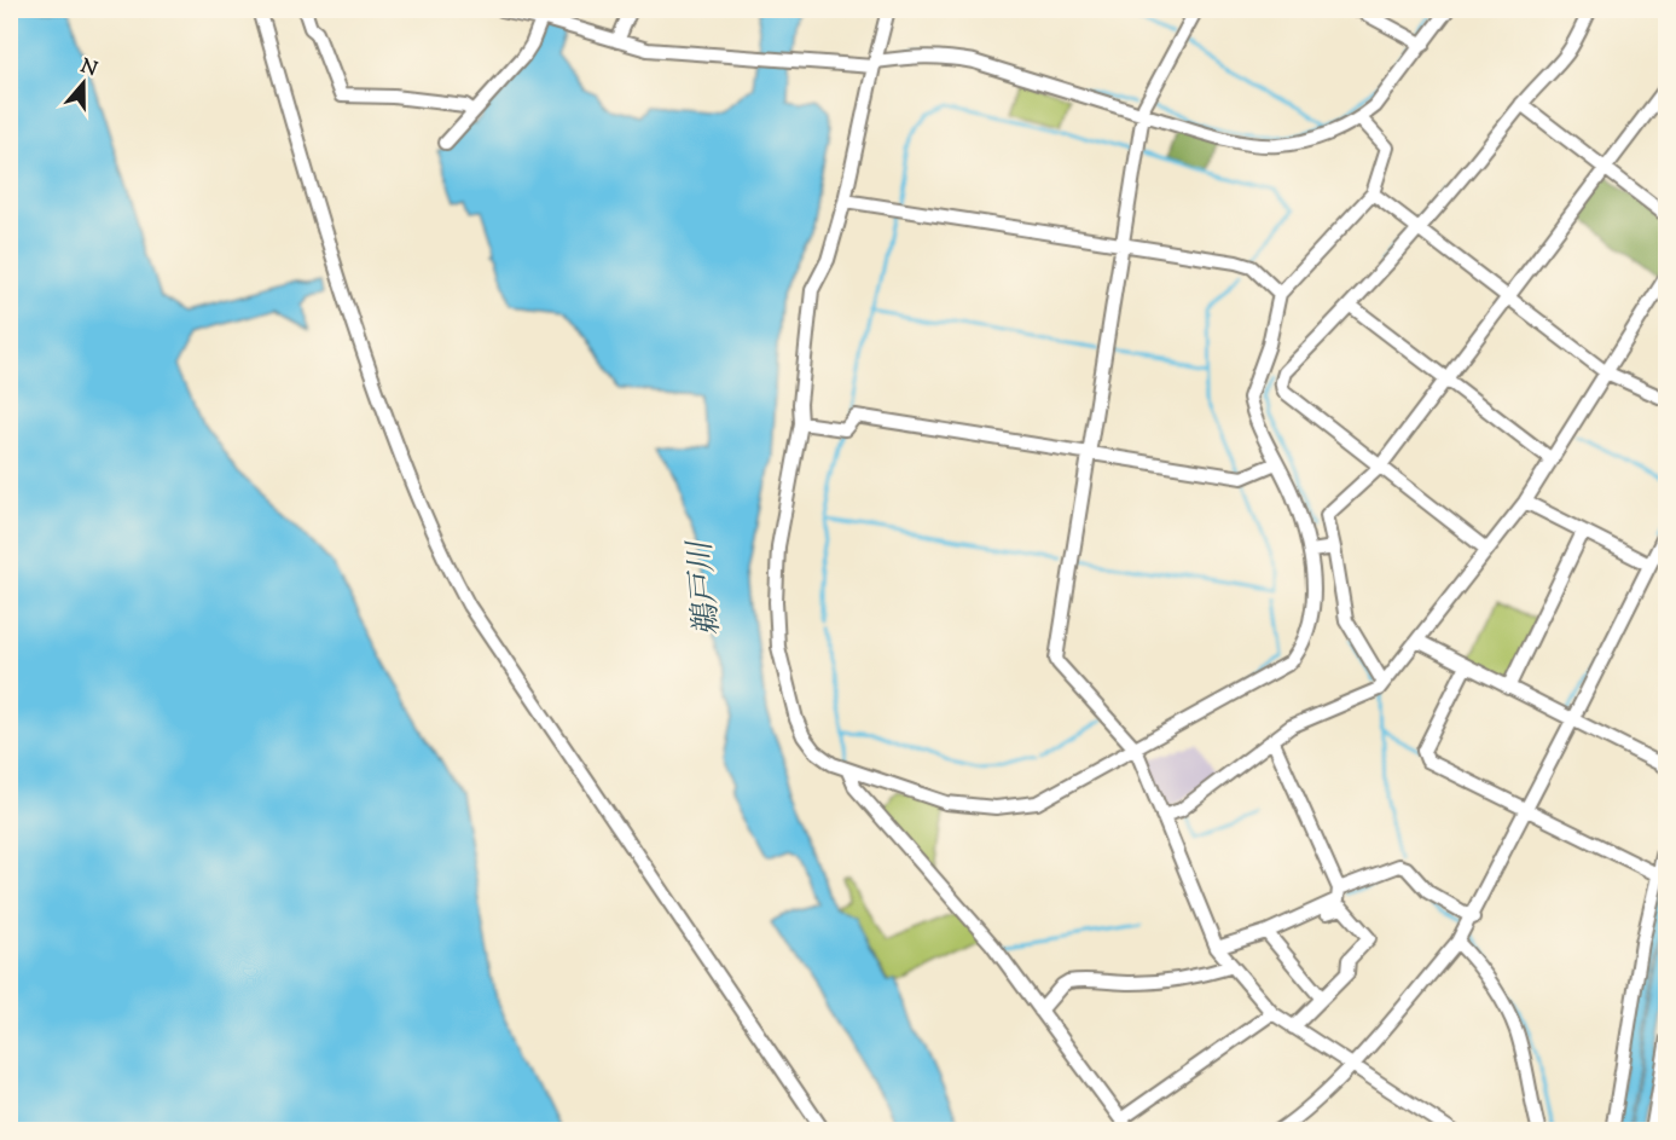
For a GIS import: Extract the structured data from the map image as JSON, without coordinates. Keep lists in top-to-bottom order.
{
  "water": ["鵜戸川"],
  "north": "top"
}
